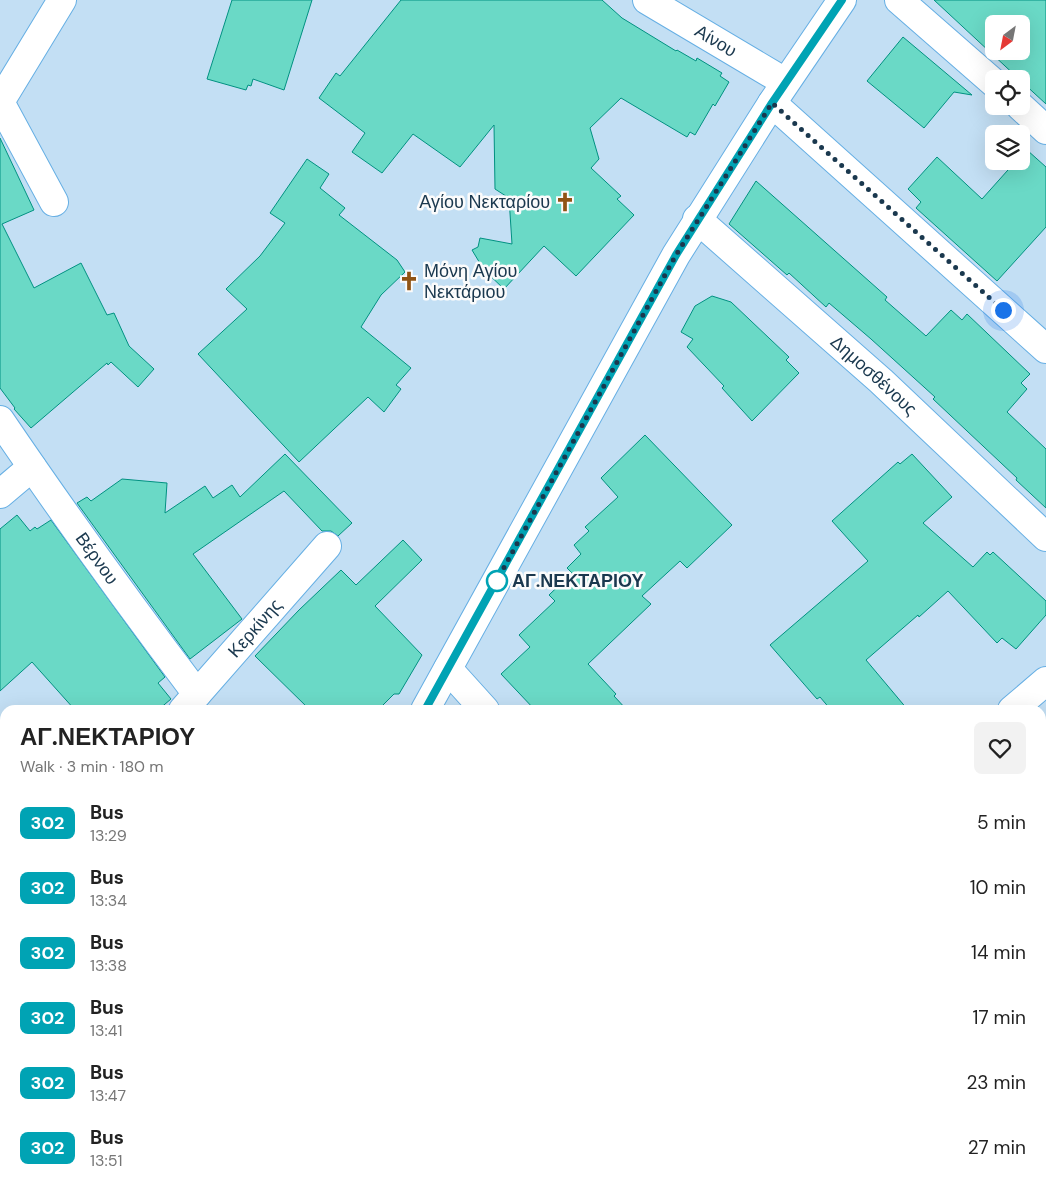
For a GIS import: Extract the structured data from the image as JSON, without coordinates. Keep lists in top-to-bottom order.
{
  "streets": {
    "street": [
      "Αίνου",
      "Δημοσθένους",
      "Βέρνου",
      "Κερκίνης"
    ]
  },
  "crossings": [
    ["Βέρνου", "Κερκίνης"]
  ],
  "places": {
    "church": ["Αγίου Νεκταρίου", "Μόνη Αγίου Νεκτάριου"],
    "other": ["ΑΓ.ΝΕΚΤΑΡΙΟΥ"]
  },
  "lines": ["bus line 302"],
  "north": "bottom left",
  "page": {
    "heading": ["ΑΓ.ΝΕΚΤΑΡΙΟΥ", "Walk · 3 min · 180 m"],
    "list": [
      {
        "mark": "302",
        "name": "Bus",
        "note": "13:29",
        "value": "5 min"
      },
      {
        "mark": "302",
        "name": "Bus",
        "note": "13:34",
        "value": "10 min"
      },
      {
        "mark": "302",
        "name": "Bus",
        "note": "13:38",
        "value": "14 min"
      },
      {
        "mark": "302",
        "name": "Bus",
        "note": "13:41",
        "value": "17 min"
      },
      {
        "mark": "302",
        "name": "Bus",
        "note": "13:47",
        "value": "23 min"
      },
      {
        "mark": "302",
        "name": "Bus",
        "note": "13:51",
        "value": "27 min"
      }
    ]
  }
}
